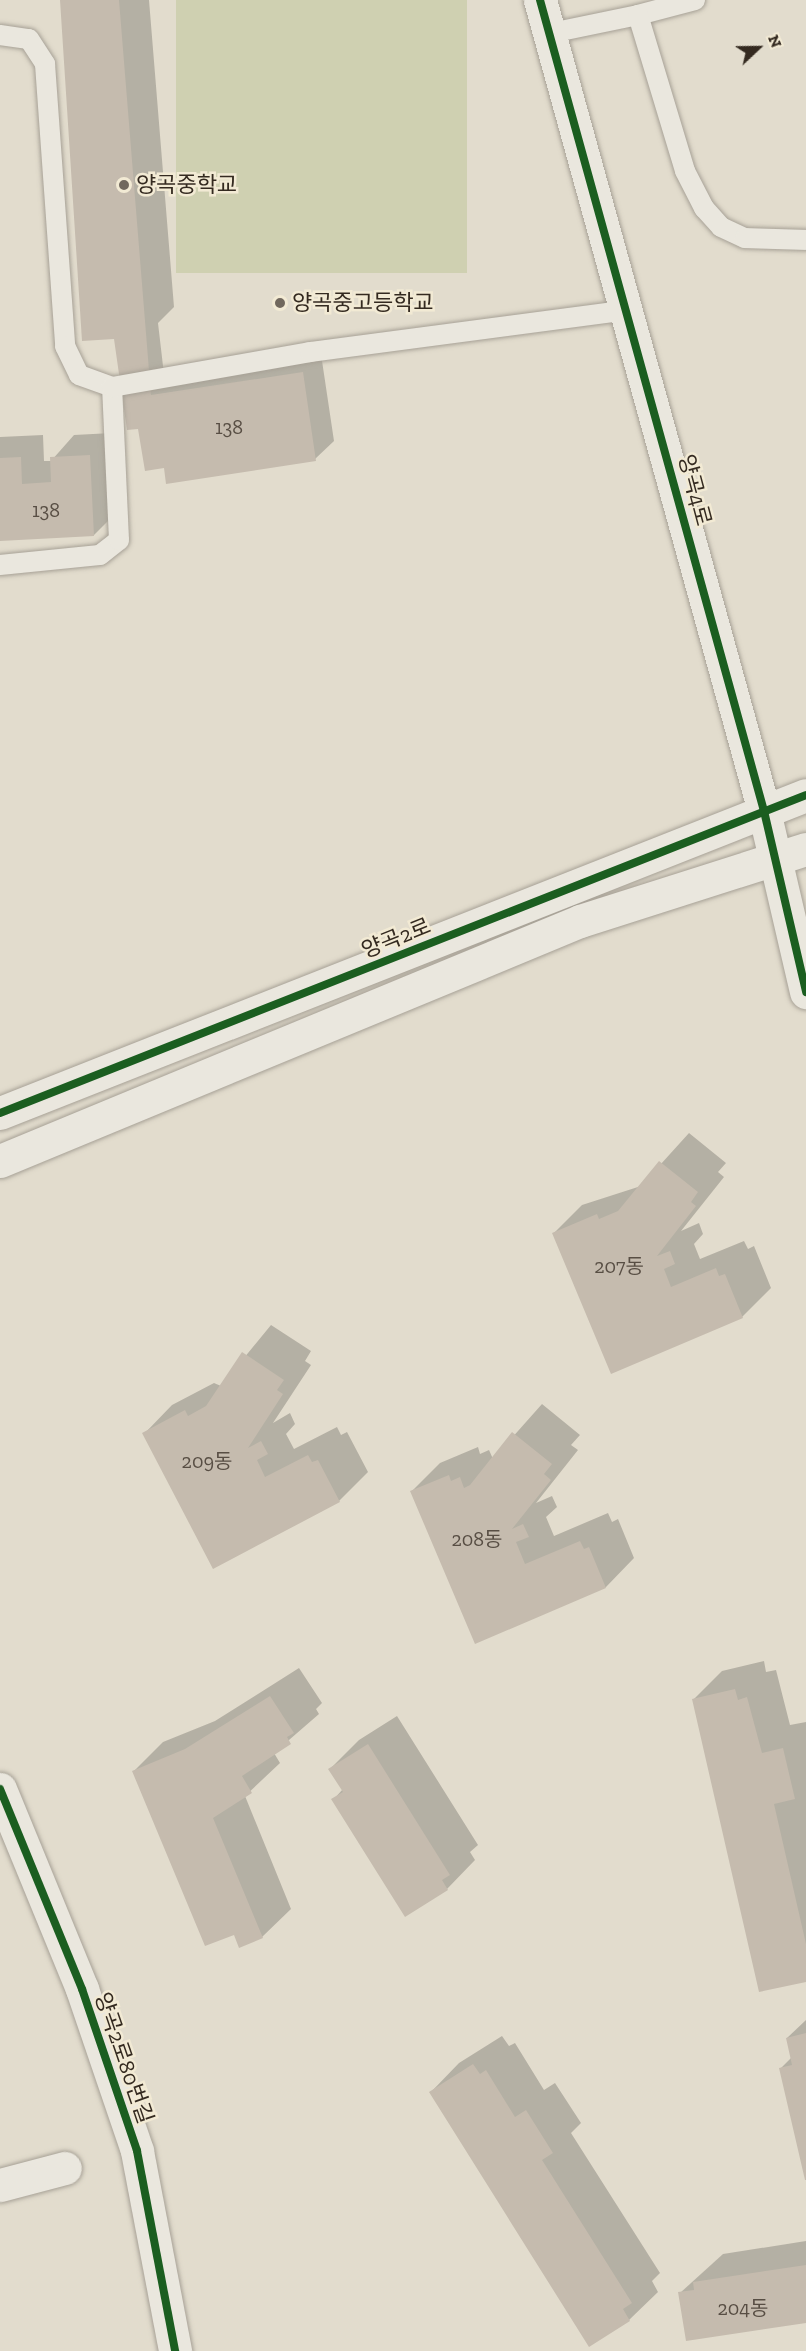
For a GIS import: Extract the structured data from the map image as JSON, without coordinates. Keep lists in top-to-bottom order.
{
  "streets": {
    "street": ["양곡4로", "양곡2로", "양곡2로80번길"]
  },
  "crossings": [
    ["양곡4로", "양곡2로"]
  ],
  "places": ["양곡중학교", "양곡중고등학교"],
  "house_numbers": [
    "138",
    "138",
    "207동",
    "209동",
    "208동",
    "204동"
  ],
  "north": "right"
}
